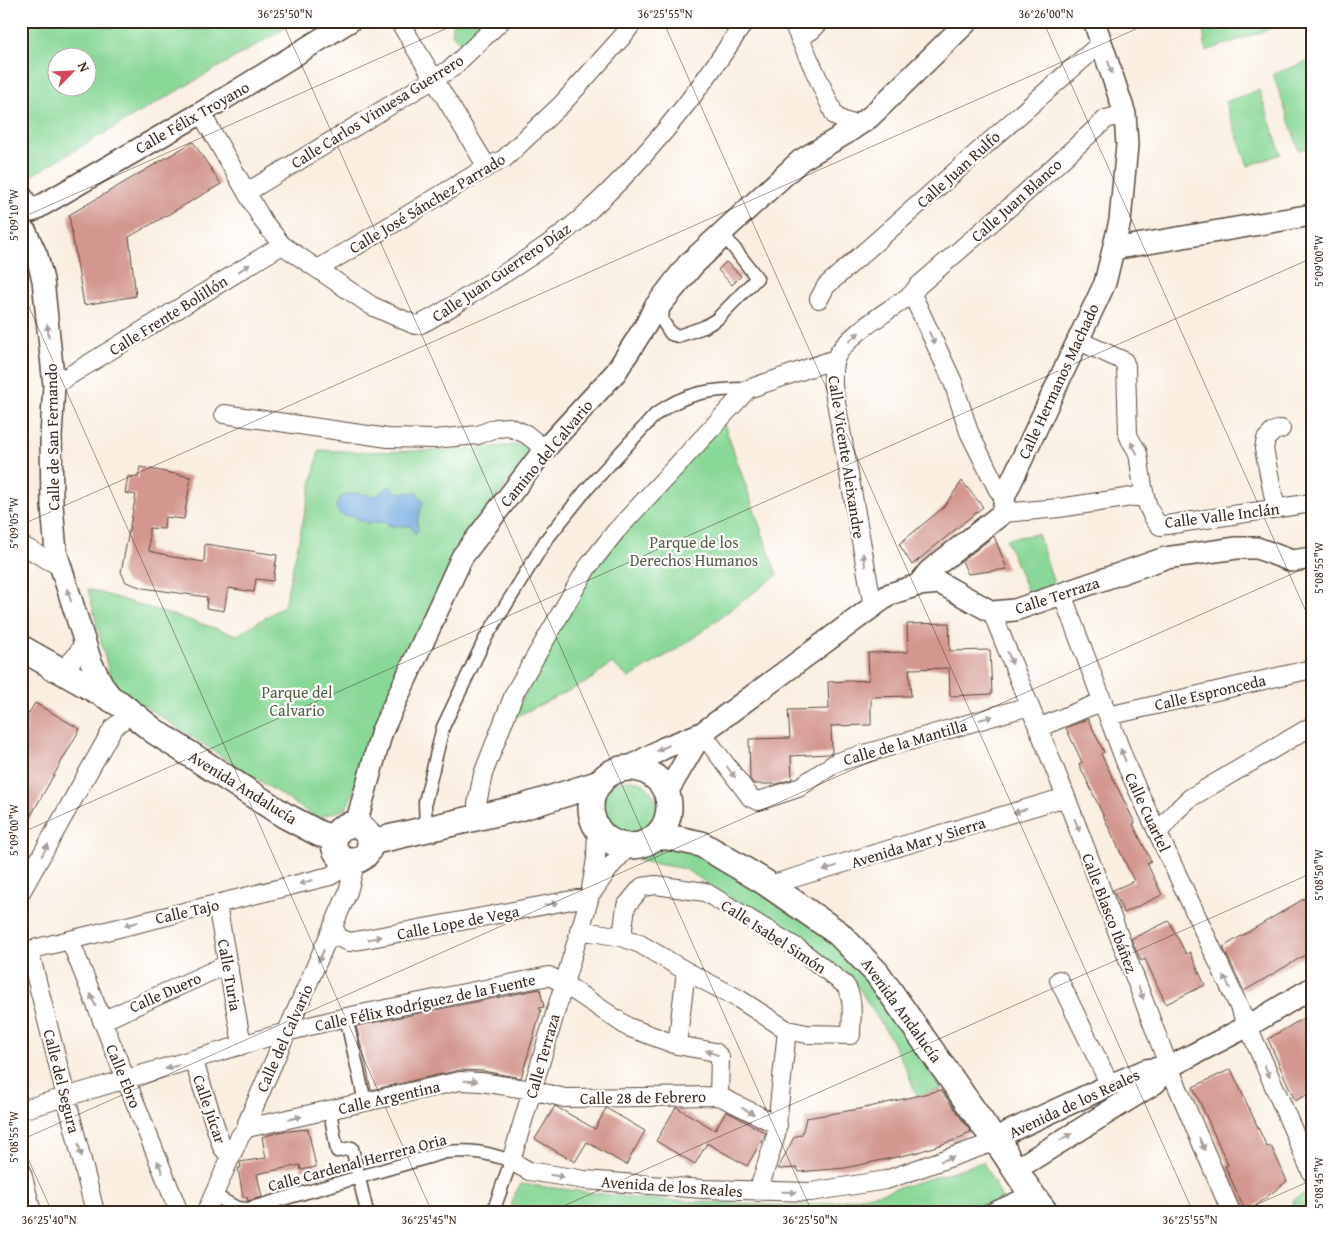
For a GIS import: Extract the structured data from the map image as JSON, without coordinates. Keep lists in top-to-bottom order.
{
  "streets": {
    "main road": ["Avenida Andalucía"],
    "street": [
      "Calle Carlos Vinuesa Guerrero",
      "Calle Félix Troyano",
      "Calle Juan Rulfo",
      "Calle Juan Blanco",
      "Calle José Sánchez Parrado",
      "Calle Juan Guerrero Díaz",
      "Calle Frente Bolillón",
      "Calle Hermanos Machado",
      "Calle de San Fernando",
      "Camino del Calvario",
      "Calle Vicente Aleixandre",
      "Calle Valle Inclán",
      "Calle Terraza",
      "Calle Espronceda",
      "Calle de la Mantilla",
      "Calle Cuartel",
      "Avenida Mar y Sierra",
      "Calle Tajo",
      "Calle Blasco Ibáñez",
      "Calle Lope de Vega",
      "Calle Isabel Simón",
      "Calle Turia",
      "Calle Duero",
      "Calle Félix Rodríguez de la Fuente",
      "Calle del Calvario",
      "Calle Ebro",
      "Calle del Segura",
      "Calle Argentina",
      "Calle 28 de Febrero",
      "Avenida de los Reales",
      "Calle Júcar",
      "Calle Cardenal Herrera Oria"
    ]
  },
  "crossings": [
    ["Calle Carlos Vinuesa Guerrero", "Calle Juan Guerrero Díaz"],
    ["Calle Félix Troyano", "Calle Juan Guerrero Díaz"],
    ["Calle Juan Rulfo", "Calle Hermanos Machado"],
    ["Calle Juan Blanco", "Calle Hermanos Machado"],
    ["Calle Juan Blanco", "Calle Vicente Aleixandre"],
    ["Calle José Sánchez Parrado", "Calle Juan Guerrero Díaz"],
    ["Calle Juan Guerrero Díaz", "Calle Frente Bolillón"],
    ["Calle Frente Bolillón", "Calle de San Fernando"],
    ["Calle de San Fernando", "Avenida Andalucía"],
    ["Camino del Calvario", "Avenida Andalucía"],
    ["Camino del Calvario", "Calle Tajo"],
    ["Camino del Calvario", "Calle del Calvario"],
    ["Calle Vicente Aleixandre", "Calle Terraza"],
    ["Calle Terraza", "Calle de la Mantilla"],
    ["Calle Terraza", "Avenida Andalucía"],
    ["Calle Terraza", "Calle Cuartel"],
    ["Calle Terraza", "Calle Blasco Ibáñez"],
    ["Calle Terraza", "Calle Lope de Vega"],
    ["Calle Terraza", "Calle Isabel Simón"],
    ["Calle Terraza", "Calle Félix Rodríguez de la Fuente"],
    ["Calle Terraza", "Calle Argentina"],
    ["Calle Terraza", "Calle 28 de Febrero"],
    ["Calle Terraza", "Avenida de los Reales"],
    ["Calle Terraza", "Calle Cardenal Herrera Oria"],
    ["Calle Espronceda", "Calle Cuartel"],
    ["Calle Espronceda", "Calle Blasco Ibáñez"],
    ["Calle de la Mantilla", "Calle Blasco Ibáñez"],
    ["Avenida Andalucía", "Avenida Mar y Sierra"],
    ["Avenida Andalucía", "Calle Tajo"],
    ["Avenida Andalucía", "Calle del Calvario"],
    ["Avenida Andalucía", "Avenida de los Reales"],
    ["Calle Cuartel", "Avenida de los Reales"],
    ["Avenida Mar y Sierra", "Calle Blasco Ibáñez"],
    ["Calle Tajo", "Calle Turia"],
    ["Calle Tajo", "Calle del Calvario"],
    ["Calle Tajo", "Calle Ebro"],
    ["Calle Tajo", "Calle del Segura"],
    ["Calle Blasco Ibáñez", "Avenida de los Reales"],
    ["Calle Lope de Vega", "Calle del Calvario"],
    ["Calle Turia", "Calle Duero"],
    ["Calle Turia", "Calle Félix Rodríguez de la Fuente"],
    ["Calle Duero", "Calle Ebro"],
    ["Calle Félix Rodríguez de la Fuente", "Calle del Calvario"],
    ["Calle Félix Rodríguez de la Fuente", "Calle Ebro"],
    ["Calle Félix Rodríguez de la Fuente", "Calle del Segura"],
    ["Calle Félix Rodríguez de la Fuente", "Calle Júcar"],
    ["Calle del Calvario", "Calle Argentina"],
    ["Calle del Calvario", "Calle Júcar"],
    ["Calle del Calvario", "Calle Cardenal Herrera Oria"],
    ["Calle Argentina", "Calle 28 de Febrero"],
    ["Avenida de los Reales", "Calle Cardenal Herrera Oria"]
  ],
  "one_way": [
    "Calle Frente Bolillón",
    "Calle de San Fernando",
    "Calle Vicente Aleixandre",
    "Calle de la Mantilla",
    "Avenida Mar y Sierra",
    "Calle Tajo",
    "Calle Blasco Ibáñez",
    "Calle Lope de Vega",
    "Calle Ebro",
    "Calle Argentina",
    "Avenida de los Reales"
  ],
  "parks": ["Parque de los Derechos Humanos", "Parque del Calvario"],
  "north": "top right",
  "coordinates": [
    "36°25'50\"N",
    "36°25'55\"N",
    "36°26'00\"N",
    "5°09'10\"W",
    "5°09'00\"W",
    "5°09'05\"W",
    "5°08'55\"W",
    "5°08'50\"W",
    "5°08'45\"W",
    "36°25'40\"N",
    "36°25'45\"N"
  ]
}
